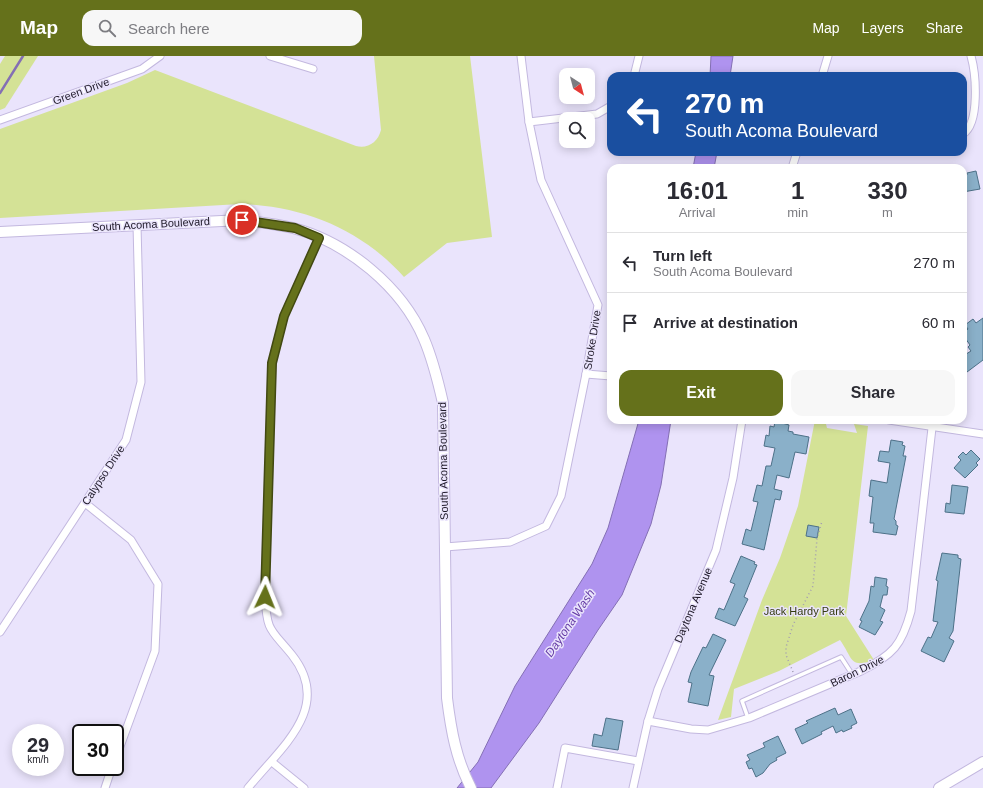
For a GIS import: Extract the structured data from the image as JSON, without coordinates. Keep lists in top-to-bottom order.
{
  "streets": {
    "main road": ["South Acoma Boulevard"],
    "street": [
      "Green Drive",
      "Stroke Drive",
      "Calypso Drive",
      "Daytona Avenue",
      "Baron Drive"
    ]
  },
  "crossings": [
    ["South Acoma Boulevard", "Stroke Drive"],
    ["South Acoma Boulevard", "Calypso Drive"],
    ["Daytona Avenue", "Baron Drive"]
  ],
  "water": ["Daytona Wash"],
  "parks": ["Jack Hardy Park"],
  "north": "bottom right",
  "page": {
    "header": "Map",
    "search": "Search here",
    "nav": ["Map", "Layers", "Share"],
    "turn": ["270 m", "South Acoma Boulevard"],
    "eta": [
      "16:01",
      "Arrival",
      "1",
      "min",
      "330",
      "m"
    ],
    "list": [
      {
        "name": "Turn left",
        "note": "South Acoma Boulevard",
        "value": "270 m"
      },
      {
        "name": "Arrive at destination",
        "value": "60 m"
      }
    ],
    "buttons": ["Exit", "Share"],
    "speed": "29 km/h",
    "limit": "30"
  }
}
